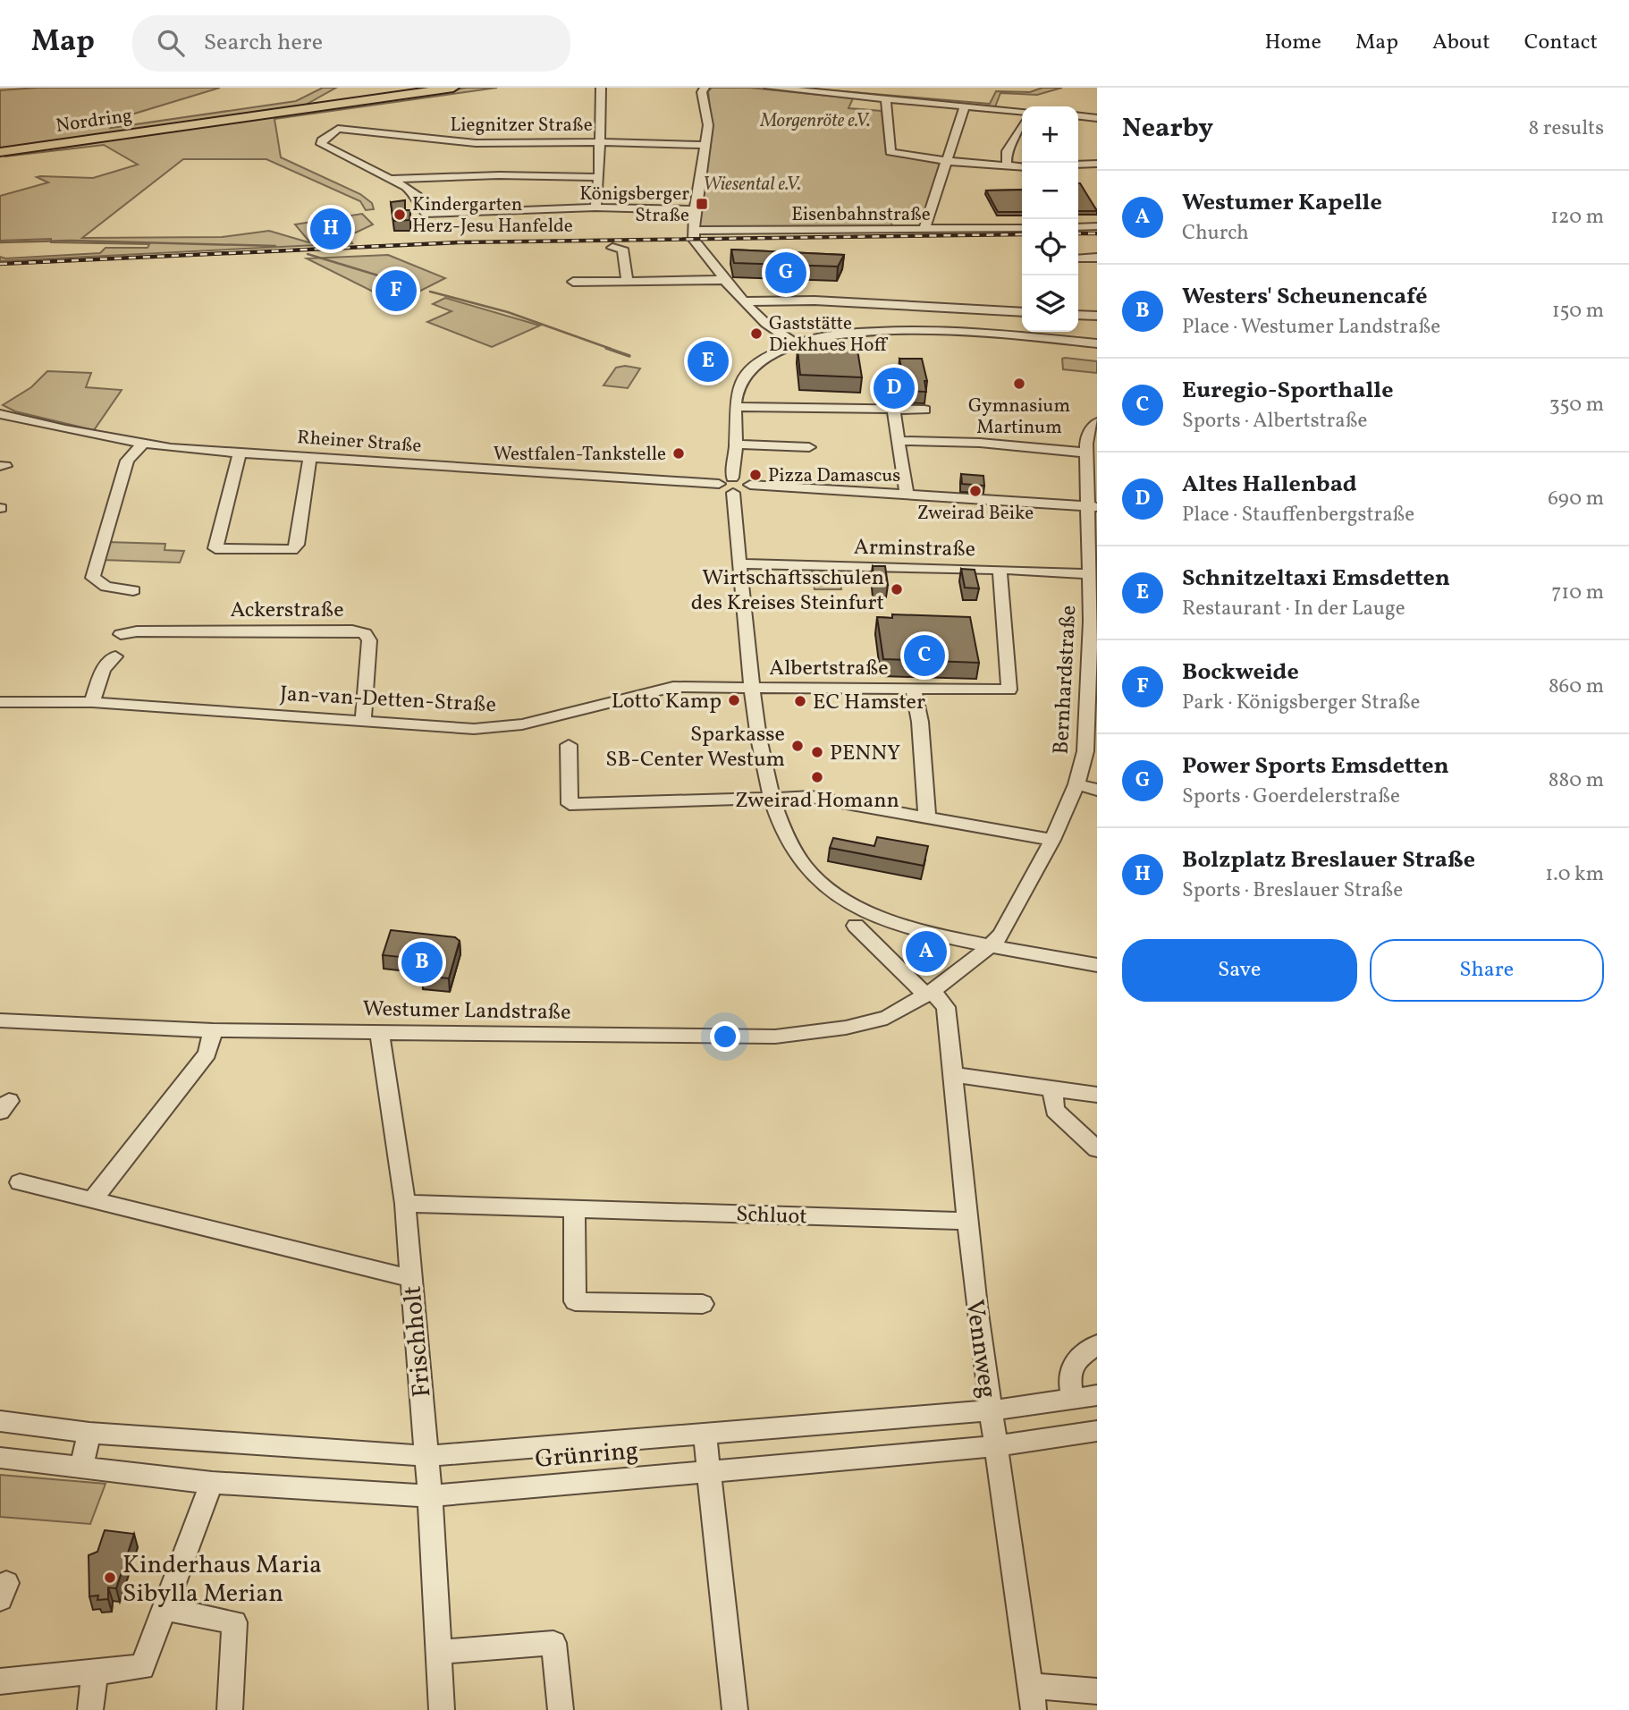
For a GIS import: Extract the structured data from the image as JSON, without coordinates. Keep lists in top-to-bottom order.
{
  "streets": {
    "main road": ["Nordring"],
    "street": [
      "Liegnitzer Straße",
      "Eisenbahnstraße",
      "Rheiner Straße",
      "Arminstraße",
      "Ackerstraße",
      "Albertstraße",
      "Bernhardstraße",
      "Jan-van-Detten-Straße",
      "Westumer Landstraße",
      "Schluot",
      "Frischholt",
      "Vennweg",
      "Grünring"
    ]
  },
  "crossings": [
    ["Arminstraße", "Albertstraße"],
    ["Arminstraße", "Bernhardstraße"],
    ["Ackerstraße", "Jan-van-Detten-Straße"],
    ["Albertstraße", "Jan-van-Detten-Straße"],
    ["Bernhardstraße", "Westumer Landstraße"],
    ["Westumer Landstraße", "Frischholt"],
    ["Westumer Landstraße", "Vennweg"],
    ["Schluot", "Frischholt"],
    ["Schluot", "Vennweg"],
    ["Frischholt", "Grünring"],
    ["Vennweg", "Grünring"]
  ],
  "parks": ["Morgenröte e.V.", "Wiesental e.V."],
  "places": {
    "transit": ["Königsberger Straße"],
    "other": [
      "Kindergarten Herz-Jesu Hanfelde",
      "Gaststätte Diekhues Hoff",
      "Gymnasium Martinum",
      "Westfalen-Tankstelle",
      "Pizza Damascus",
      "Zweirad Beike",
      "Wirtschaftsschulen des Kreises Steinfurt",
      "Lotto Kamp",
      "EC Hamster",
      "Sparkasse SB-Center Westum",
      "PENNY",
      "Zweirad Homann",
      "Kinderhaus Maria Sibylla Merian"
    ]
  },
  "page": {
    "header": "Map",
    "search": "Search here",
    "nav": [
      "Home",
      "Map",
      "About",
      "Contact"
    ],
    "heading": ["Nearby", "8 results"],
    "map_buttons": ["+", "−"],
    "list": [
      {
        "mark": "A",
        "name": "Westumer Kapelle",
        "note": "Church",
        "value": "120 m"
      },
      {
        "mark": "B",
        "name": "Westers' Scheunencafé",
        "note": "Place · Westumer Landstraße",
        "value": "150 m"
      },
      {
        "mark": "C",
        "name": "Euregio-Sporthalle",
        "note": "Sports · Albertstraße",
        "value": "350 m"
      },
      {
        "mark": "D",
        "name": "Altes Hallenbad",
        "note": "Place · Stauffenbergstraße",
        "value": "690 m"
      },
      {
        "mark": "E",
        "name": "Schnitzeltaxi Emsdetten",
        "note": "Restaurant · In der Lauge",
        "value": "710 m"
      },
      {
        "mark": "F",
        "name": "Bockweide",
        "note": "Park · Königsberger Straße",
        "value": "860 m"
      },
      {
        "mark": "G",
        "name": "Power Sports Emsdetten",
        "note": "Sports · Goerdelerstraße",
        "value": "880 m"
      },
      {
        "mark": "H",
        "name": "Bolzplatz Breslauer Straße",
        "note": "Sports · Breslauer Straße",
        "value": "1.0 km"
      }
    ],
    "pins": [
      "H",
      "G",
      "F",
      "E",
      "D",
      "C",
      "A",
      "B"
    ],
    "buttons": ["Save", "Share"]
  }
}
